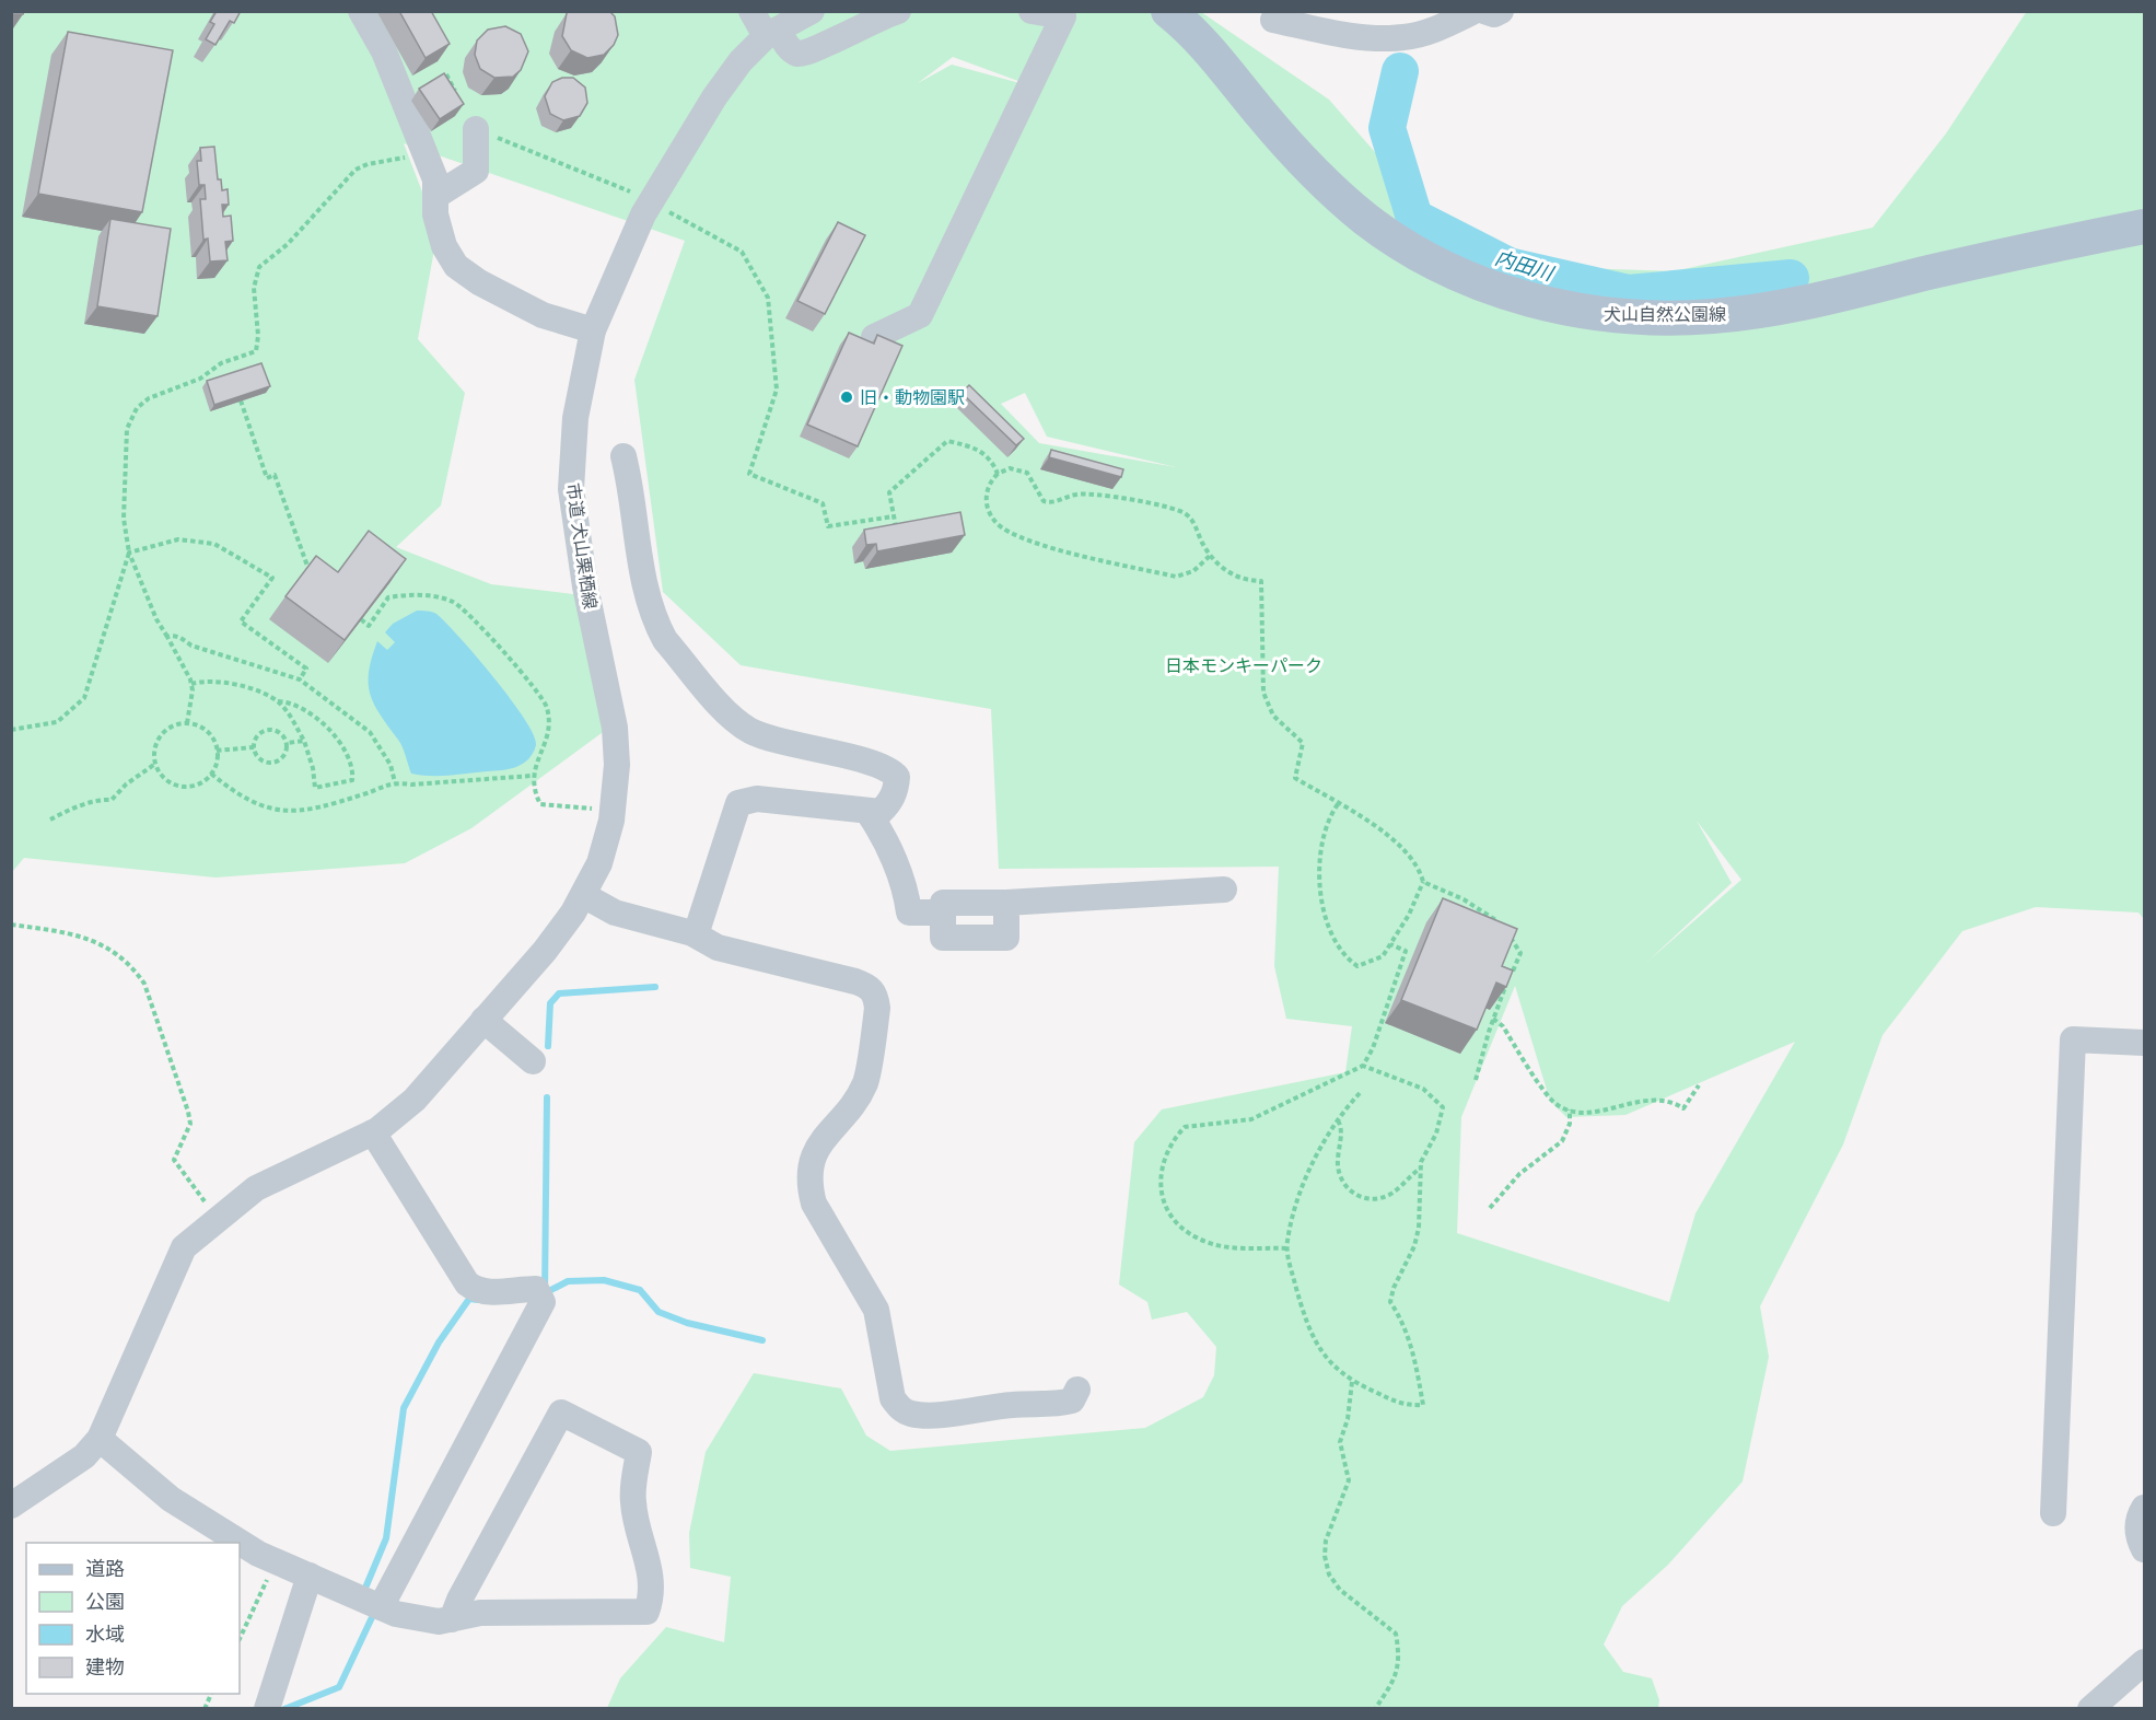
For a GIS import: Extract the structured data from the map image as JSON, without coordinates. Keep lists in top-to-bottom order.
{
  "streets": {
    "main road": ["犬山自然公園線"],
    "street": ["市道 犬山栗栖線"]
  },
  "water": ["内田川"],
  "parks": ["日本モンキーパーク"],
  "places": ["旧・動物園駅"],
  "legend": [
    "道路",
    "公園",
    "水域",
    "建物"
  ]
}
